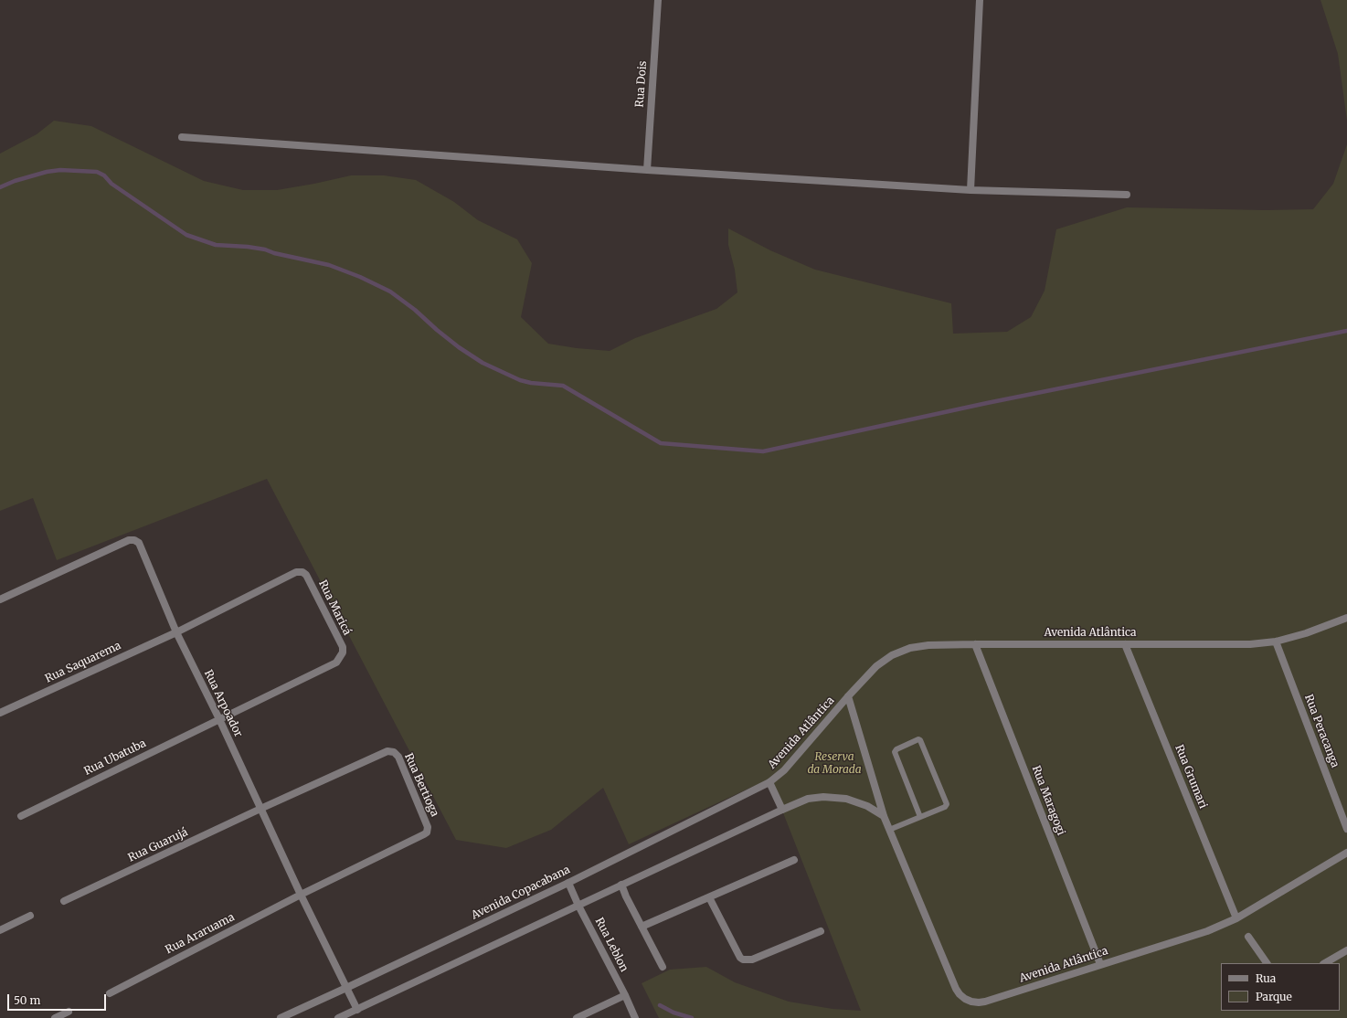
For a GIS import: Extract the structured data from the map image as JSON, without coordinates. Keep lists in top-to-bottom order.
{
  "streets": {
    "street": [
      "Rua Dois",
      "Rua Maricá",
      "Avenida Atlântica",
      "Rua Saquarema",
      "Rua Arpoador",
      "Rua Peracanga",
      "Rua Ubatuba",
      "Rua Grumari",
      "Rua Bertioga",
      "Rua Maragogi",
      "Rua Guarujá",
      "Avenida Copacabana",
      "Rua Araruama",
      "Rua Leblon"
    ]
  },
  "crossings": [
    ["Rua Maricá", "Rua Saquarema"],
    ["Rua Maricá", "Rua Arpoador"],
    ["Rua Maricá", "Rua Ubatuba"],
    ["Avenida Atlântica", "Rua Peracanga"],
    ["Avenida Atlântica", "Rua Grumari"],
    ["Avenida Atlântica", "Rua Maragogi"],
    ["Avenida Atlântica", "Avenida Copacabana"],
    ["Rua Saquarema", "Rua Arpoador"],
    ["Rua Arpoador", "Rua Ubatuba"],
    ["Rua Arpoador", "Rua Bertioga"],
    ["Rua Arpoador", "Rua Guarujá"],
    ["Rua Arpoador", "Avenida Copacabana"],
    ["Rua Arpoador", "Rua Araruama"],
    ["Rua Bertioga", "Rua Guarujá"],
    ["Rua Bertioga", "Rua Araruama"],
    ["Avenida Copacabana", "Rua Leblon"]
  ],
  "parks": ["Reserva da Morada"],
  "legend": ["Rua", "Parque"],
  "scale_bar": "50 m"
}
